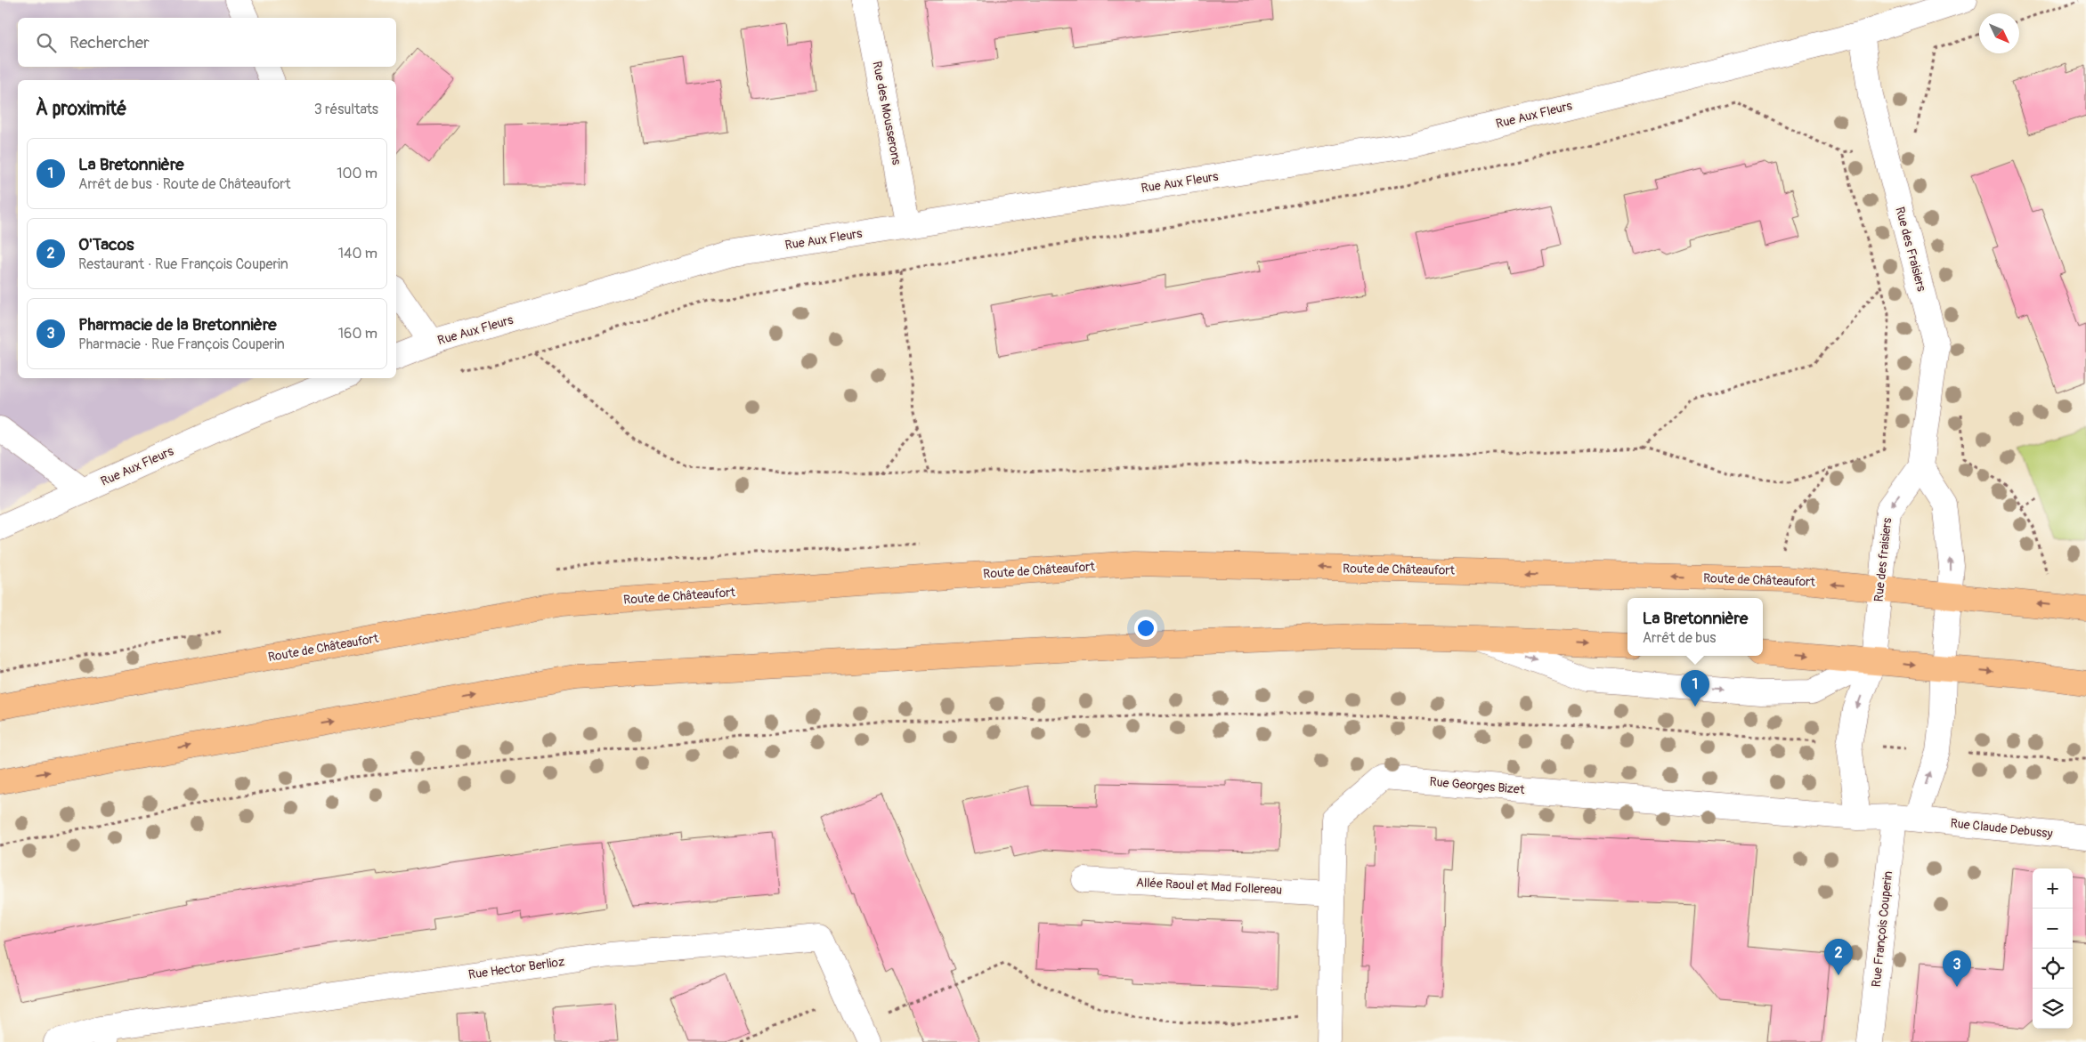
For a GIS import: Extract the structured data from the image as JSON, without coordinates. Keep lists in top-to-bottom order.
{
  "streets": {
    "main road": ["Route de Châteaufort"],
    "street": [
      "Rue des Mousserons",
      "Rue Aux Fleurs",
      "Rue des Fraisiers",
      "Rue des fraisiers",
      "Rue Georges Bizet",
      "Rue Claude Debussy",
      "Allée Raoul et Mad Follereau",
      "Rue François Couperin",
      "Rue Hector Berlioz"
    ]
  },
  "crossings": [
    ["Rue des Mousserons", "Rue Aux Fleurs"],
    ["Rue Aux Fleurs", "Rue des Fraisiers"],
    ["Rue des Fraisiers", "Rue des fraisiers"],
    ["Rue des fraisiers", "Route de Châteaufort"],
    ["Rue Georges Bizet", "Rue Claude Debussy"],
    ["Rue Georges Bizet", "Allée Raoul et Mad Follereau"],
    ["Rue Georges Bizet", "Rue François Couperin"],
    ["Rue Claude Debussy", "Rue François Couperin"]
  ],
  "one_way": ["Rue des fraisiers"],
  "north": "bottom right",
  "page": {
    "search": "Rechercher",
    "heading": ["À proximité", "3 résultats"],
    "list": [
      {
        "mark": "1",
        "name": "La Bretonnière",
        "note": "Arrêt de bus · Route de Châteaufort",
        "value": "100 m"
      },
      {
        "mark": "2",
        "name": "O'Tacos",
        "note": "Restaurant · Rue François Couperin",
        "value": "140 m"
      },
      {
        "mark": "3",
        "name": "Pharmacie de la Bretonnière",
        "note": "Pharmacie · Rue François Couperin",
        "value": "160 m"
      }
    ],
    "popup": ["La Bretonnière", "Arrêt de bus"],
    "pins": ["1", "2", "3"],
    "map_buttons": ["+", "−"]
  }
}
